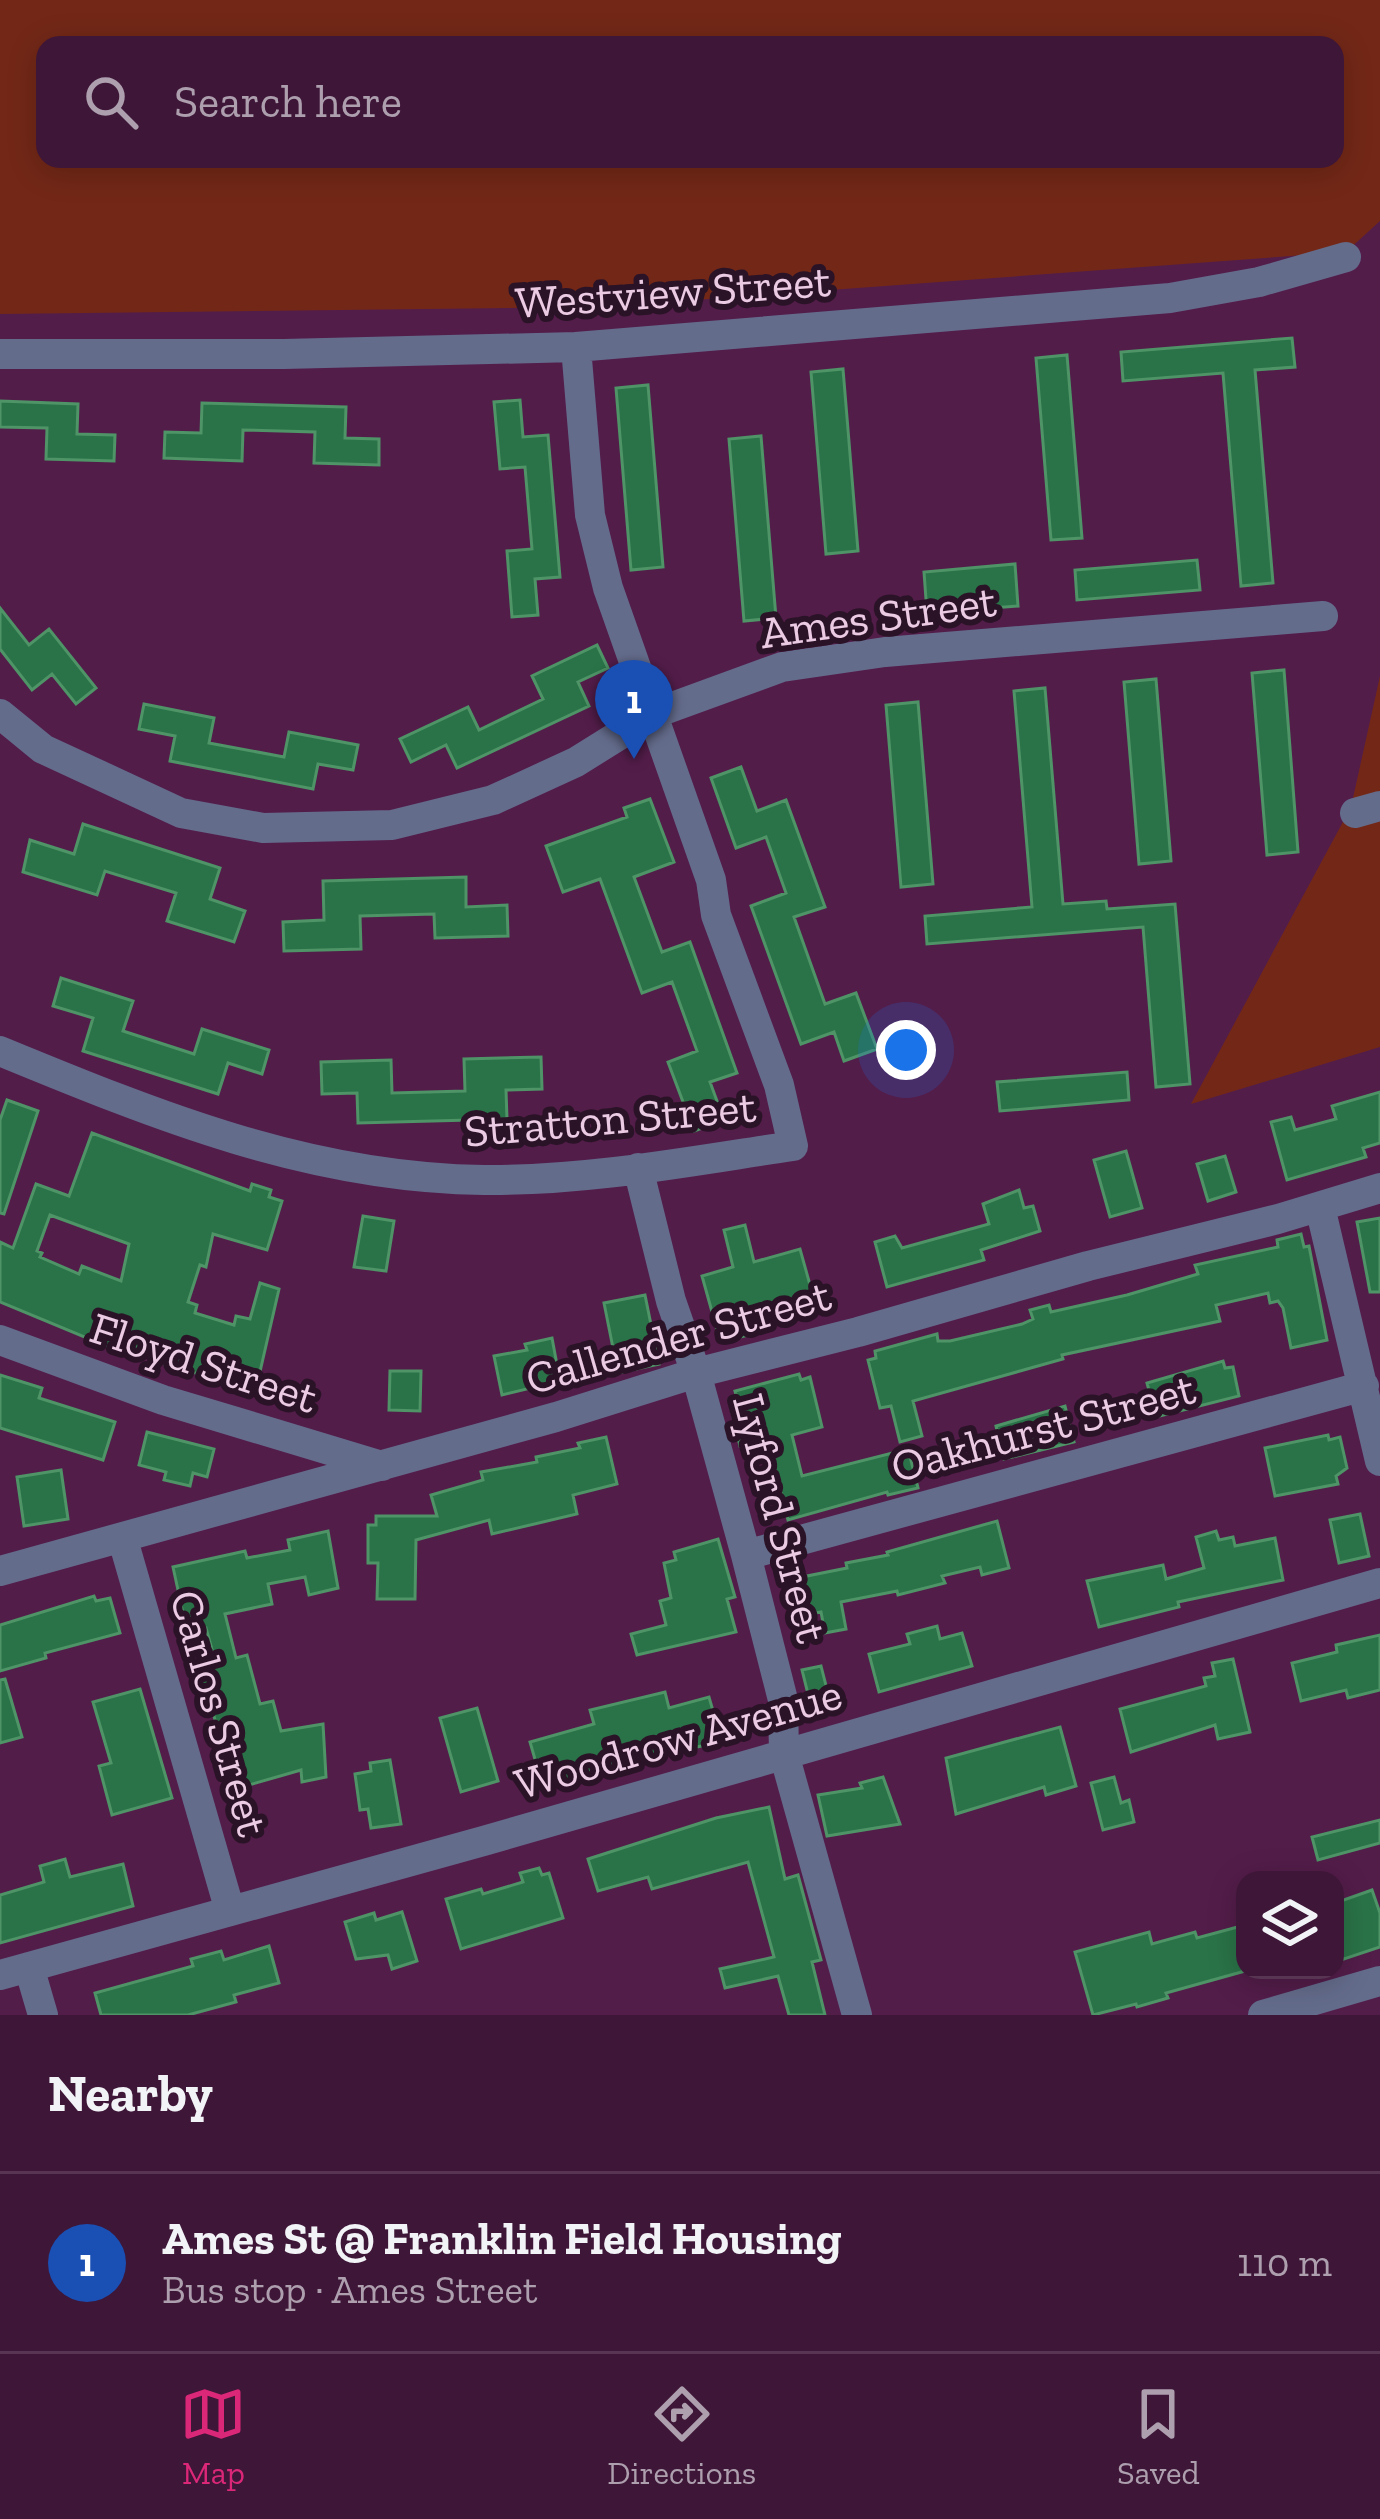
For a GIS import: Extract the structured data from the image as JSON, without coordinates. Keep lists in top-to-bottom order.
{
  "streets": {
    "street": [
      "Westview Street",
      "Ames Street",
      "Stratton Street",
      "Callender Street",
      "Floyd Street",
      "Oakhurst Street",
      "Lyford Street",
      "Carlos Street",
      "Woodrow Avenue"
    ]
  },
  "crossings": [
    ["Ames Street", "Stratton Street"],
    ["Stratton Street", "Lyford Street"],
    ["Callender Street", "Floyd Street"],
    ["Callender Street", "Lyford Street"],
    ["Callender Street", "Carlos Street"],
    ["Oakhurst Street", "Lyford Street"],
    ["Lyford Street", "Woodrow Avenue"],
    ["Carlos Street", "Woodrow Avenue"]
  ],
  "page": {
    "search": "Search here",
    "pins": "1",
    "heading": "Nearby",
    "list": [
      {
        "mark": "1",
        "name": "Ames St @ Franklin Field Housing",
        "note": "Bus stop · Ames Street",
        "value": "110 m"
      }
    ],
    "nav": ["Map", "Directions", "Saved"]
  }
}
